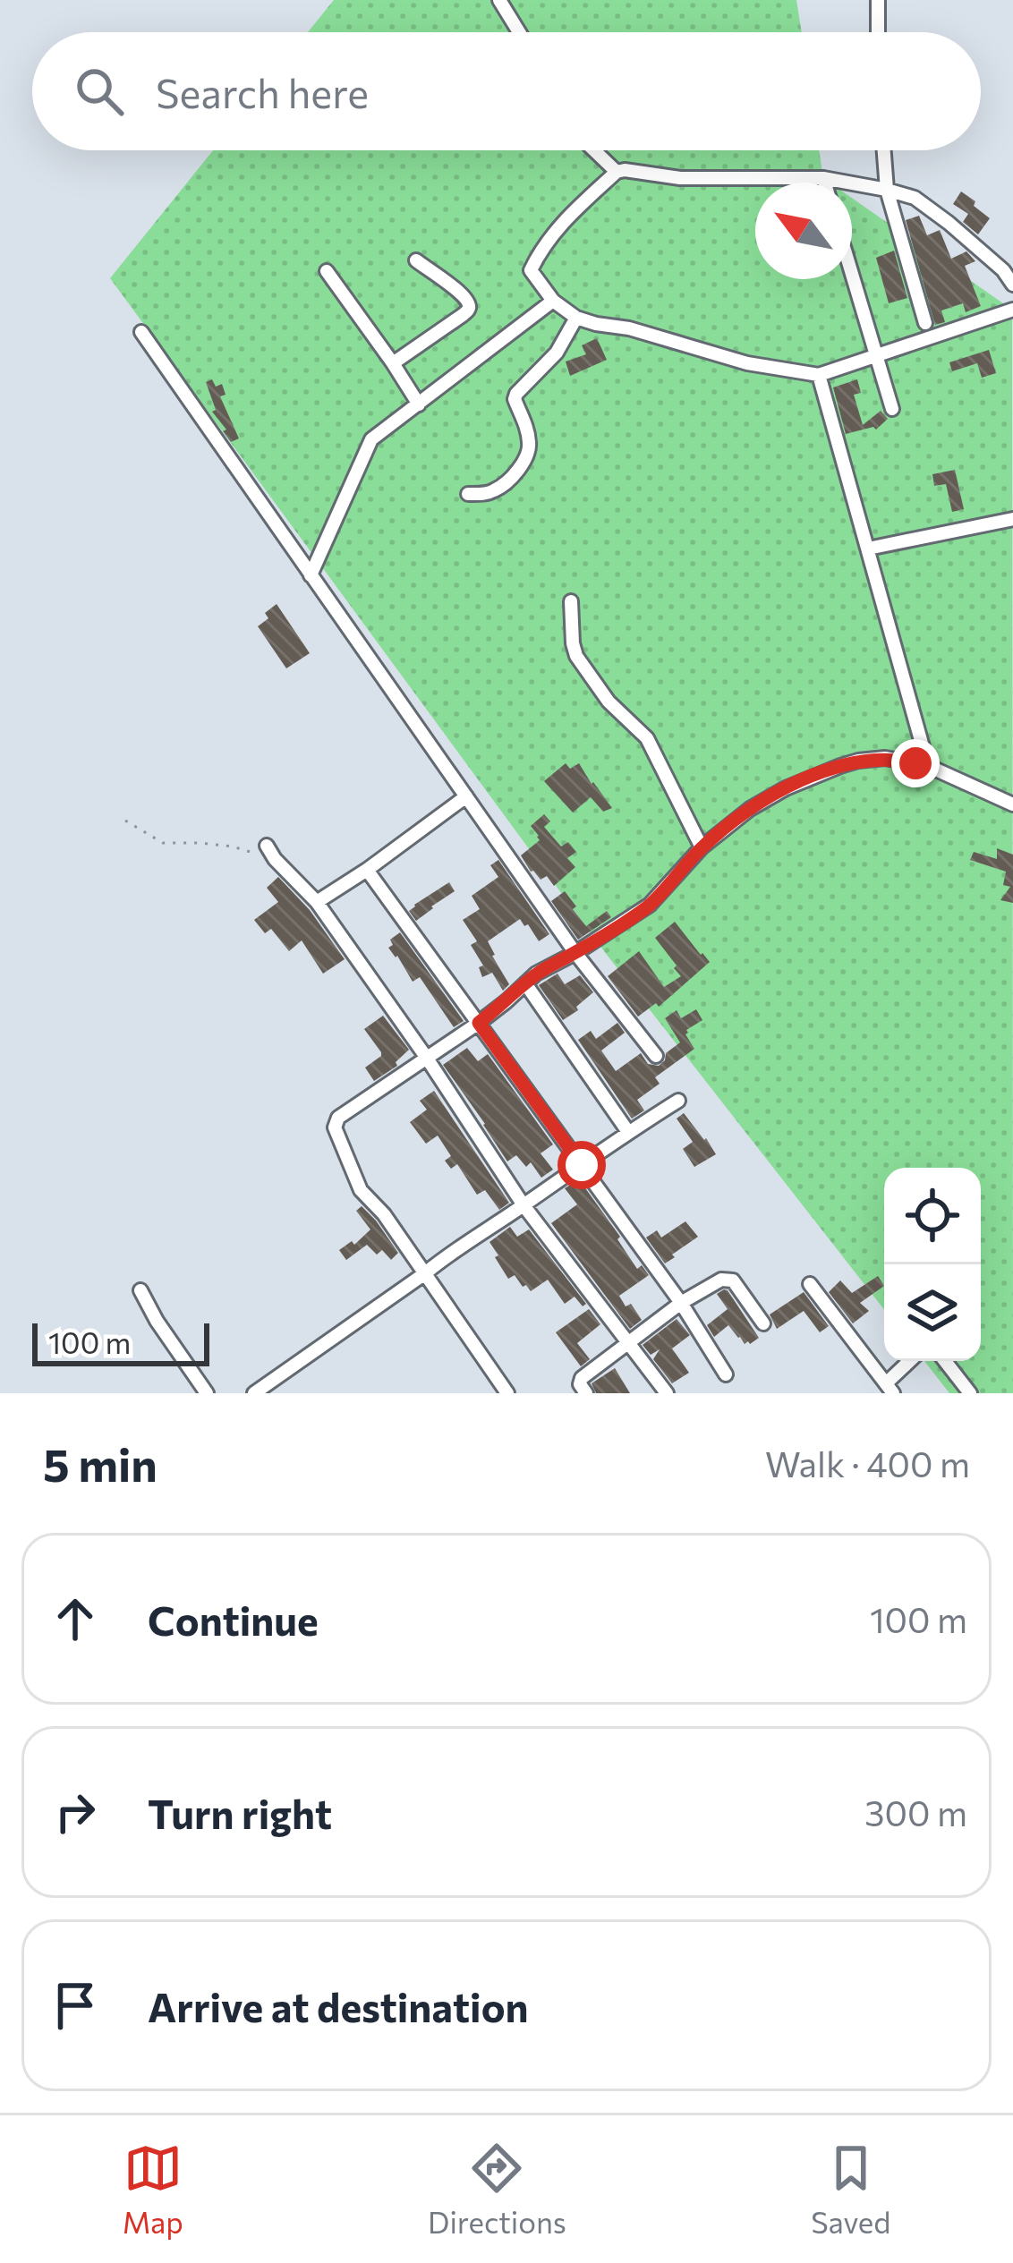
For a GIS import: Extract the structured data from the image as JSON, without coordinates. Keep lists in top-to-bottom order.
{
  "scale_bar": "100 m",
  "north": "top left",
  "page": {
    "search": "Search here",
    "scale": "100 m",
    "heading": ["5 min", "Walk · 400 m"],
    "list": [
      ["Continue", "100 m"],
      ["Turn right", "300 m"],
      "Arrive at destination"
    ],
    "nav": ["Map", "Directions", "Saved"]
  }
}
